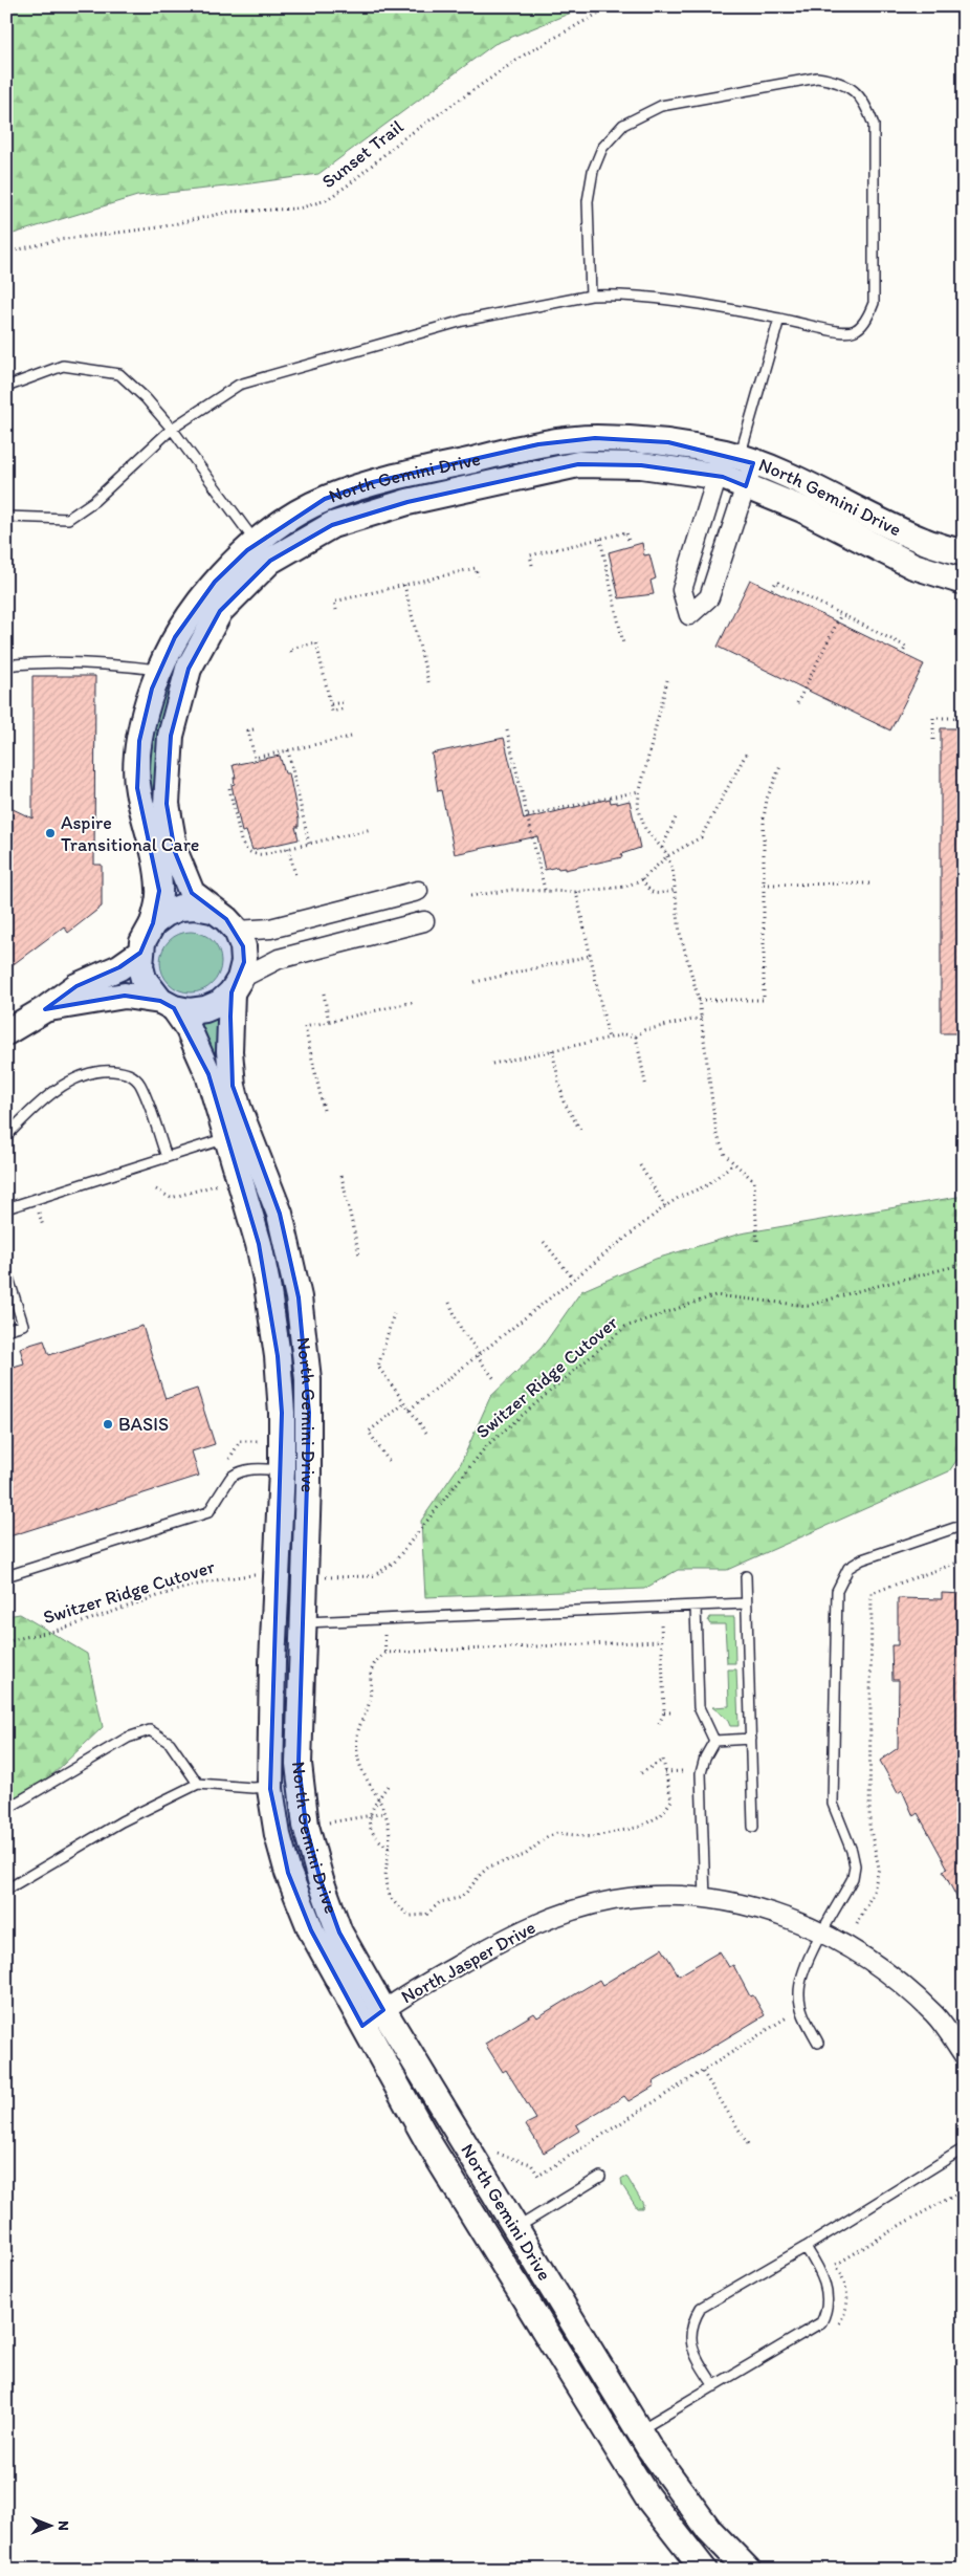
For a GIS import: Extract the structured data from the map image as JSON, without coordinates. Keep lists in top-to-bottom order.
{
  "streets": {
    "street": ["North Gemini Drive", "North Jasper Drive"],
    "path": ["Sunset Trail", "Switzer Ridge Cutover"]
  },
  "crossings": [
    ["North Gemini Drive", "North Jasper Drive"]
  ],
  "places": ["Aspire Transitional Care", "BASIS"],
  "north": "right"
}
